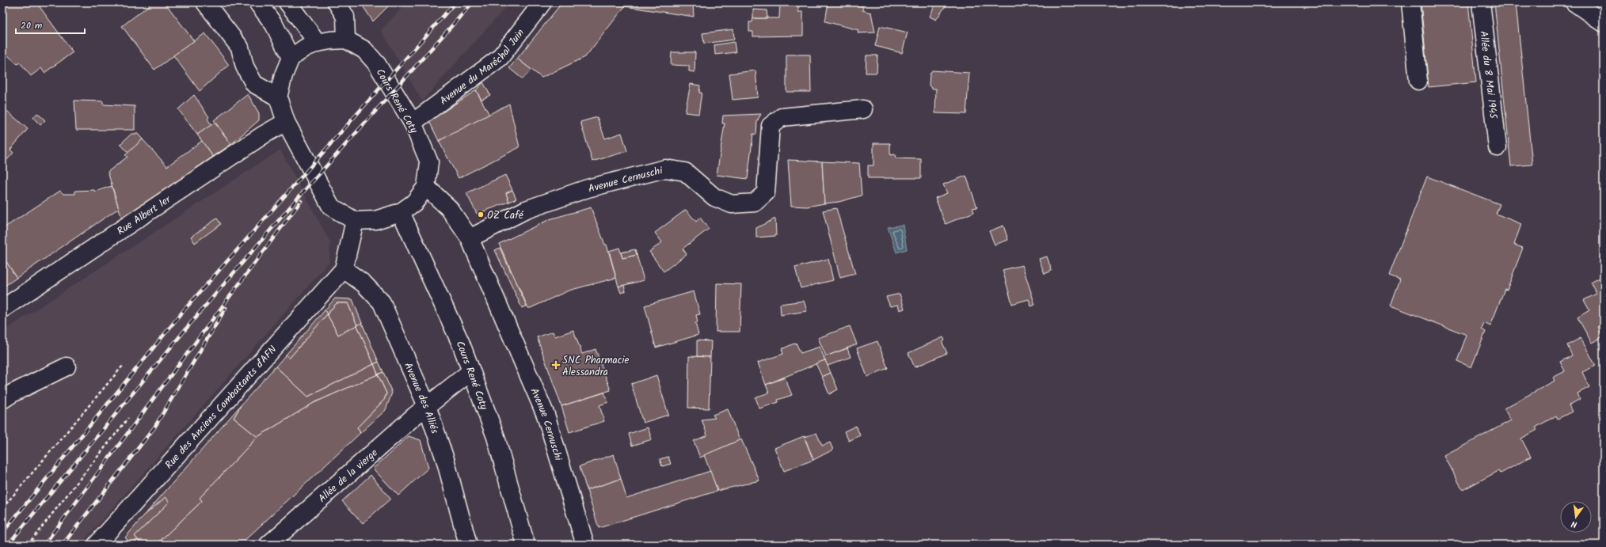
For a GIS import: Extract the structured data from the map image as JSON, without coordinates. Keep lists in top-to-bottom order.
{
  "streets": {
    "street": [
      "Avenue du Maréchal Juin",
      "Allée du 8 Mai 1945",
      "Cours René Coty",
      "Avenue Cernuschi",
      "Rue Albert 1er",
      "Avenue des Alliés",
      "Rue des Anciens Combattants d'AFN",
      "Allée de la vierge"
    ]
  },
  "crossings": [
    ["Avenue du Maréchal Juin", "Cours René Coty"],
    ["Cours René Coty", "Avenue Cernuschi"],
    ["Cours René Coty", "Allée de la vierge"],
    ["Avenue des Alliés", "Rue des Anciens Combattants d'AFN"],
    ["Avenue des Alliés", "Allée de la vierge"]
  ],
  "places": {
    "other": ["OZ Café"],
    "health": ["SNC Pharmacie Alessandra"]
  },
  "scale_bar": "20 m",
  "north": "bottom"
}
